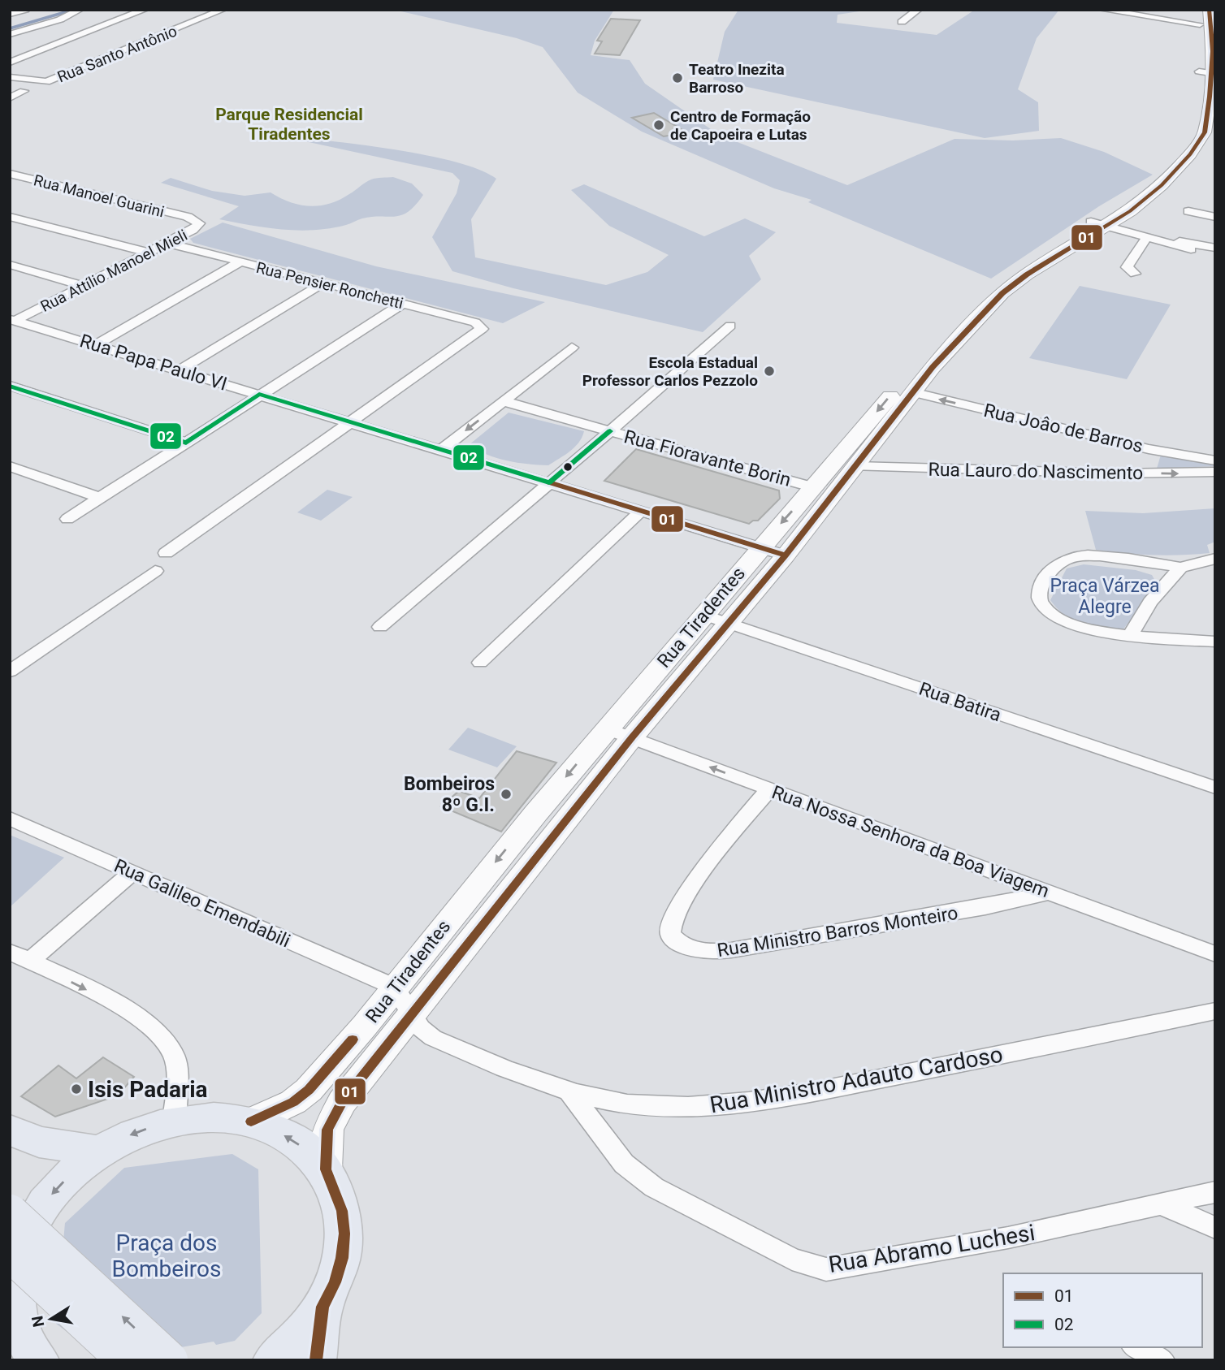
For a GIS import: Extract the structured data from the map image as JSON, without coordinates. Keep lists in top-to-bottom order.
{
  "streets": {
    "street": [
      "Rua Santo Antônio",
      "Rua Manoel Guarini",
      "Rua Attílio Manoel Mieli",
      "Rua Pensier Ronchetti",
      "Rua Papa Paulo VI",
      "Rua Joâo de Barros",
      "Rua Fioravante Borin",
      "Rua Lauro do Nascimento",
      "Rua Tiradentes",
      "Rua Batira",
      "Rua Nossa Senhora da Boa Viagem",
      "Rua Galileo Emendabili",
      "Rua Ministro Barros Monteiro",
      "Rua Ministro Adauto Cardoso",
      "Rua Abramo Luchesi"
    ]
  },
  "crossings": [
    ["Rua Manoel Guarini", "Rua Attílio Manoel Mieli"],
    ["Rua Attílio Manoel Mieli", "Rua Pensier Ronchetti"],
    ["Rua Attílio Manoel Mieli", "Rua Papa Paulo VI"],
    ["Rua Pensier Ronchetti", "Rua Papa Paulo VI"],
    ["Rua Papa Paulo VI", "Rua Tiradentes"],
    ["Rua Joâo de Barros", "Rua Tiradentes"],
    ["Rua Fioravante Borin", "Rua Tiradentes"],
    ["Rua Lauro do Nascimento", "Rua Tiradentes"],
    ["Rua Tiradentes", "Rua Batira"],
    ["Rua Tiradentes", "Rua Nossa Senhora da Boa Viagem"],
    ["Rua Tiradentes", "Rua Galileo Emendabili"],
    ["Rua Tiradentes", "Rua Ministro Adauto Cardoso"],
    ["Rua Nossa Senhora da Boa Viagem", "Rua Ministro Barros Monteiro"],
    ["Rua Galileo Emendabili", "Rua Ministro Adauto Cardoso"],
    ["Rua Ministro Adauto Cardoso", "Rua Abramo Luchesi"]
  ],
  "one_way": ["Rua Joâo de Barros"],
  "districts": ["Parque Residencial Tiradentes"],
  "parks": ["Praça Várzea Alegre", "Praça dos Bombeiros"],
  "places": [
    "Teatro Inezita Barroso",
    "Centro de Formação de Capoeira e Lutas",
    "Escola Estadual Professor Carlos Pezzolo",
    "Bombeiros 8º G.I.",
    "Isis Padaria"
  ],
  "lines": ["transit line 01", "transit line 02"],
  "legend": ["01", "02"],
  "north": "left"
}
